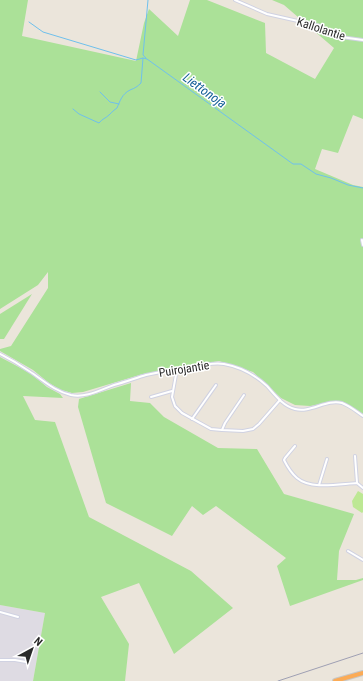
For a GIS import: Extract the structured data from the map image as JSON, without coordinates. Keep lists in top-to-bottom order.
{
  "streets": {
    "street": ["Kallolantie", "Puirojantie"]
  },
  "water": ["Liettonoja"],
  "north": "top right"
}
